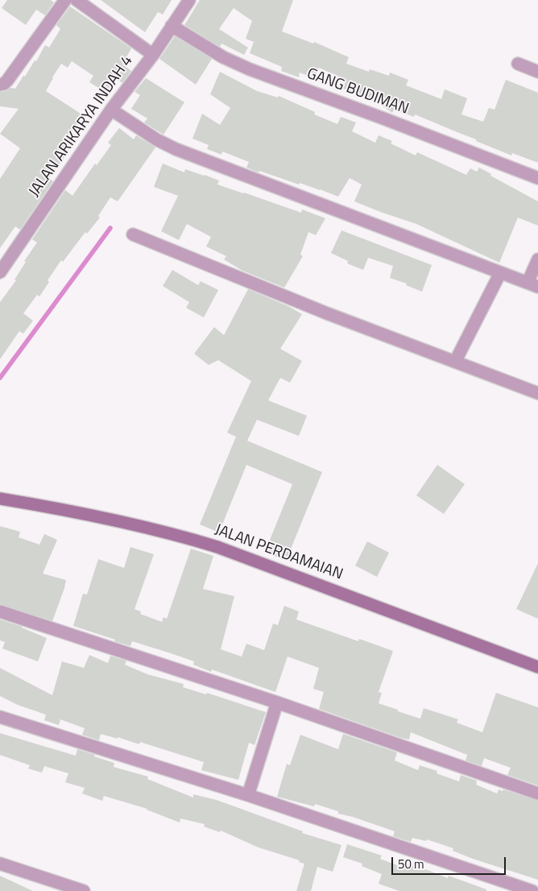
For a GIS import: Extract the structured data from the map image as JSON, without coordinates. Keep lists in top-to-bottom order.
{
  "streets": {
    "street": ["GANG BUDIMAN", "JALAN ARIKARYA INDAH 4", "JALAN PERDAMAIAN"]
  },
  "crossings": [
    ["GANG BUDIMAN", "JALAN ARIKARYA INDAH 4"]
  ],
  "scale_bar": "50 m"
}
